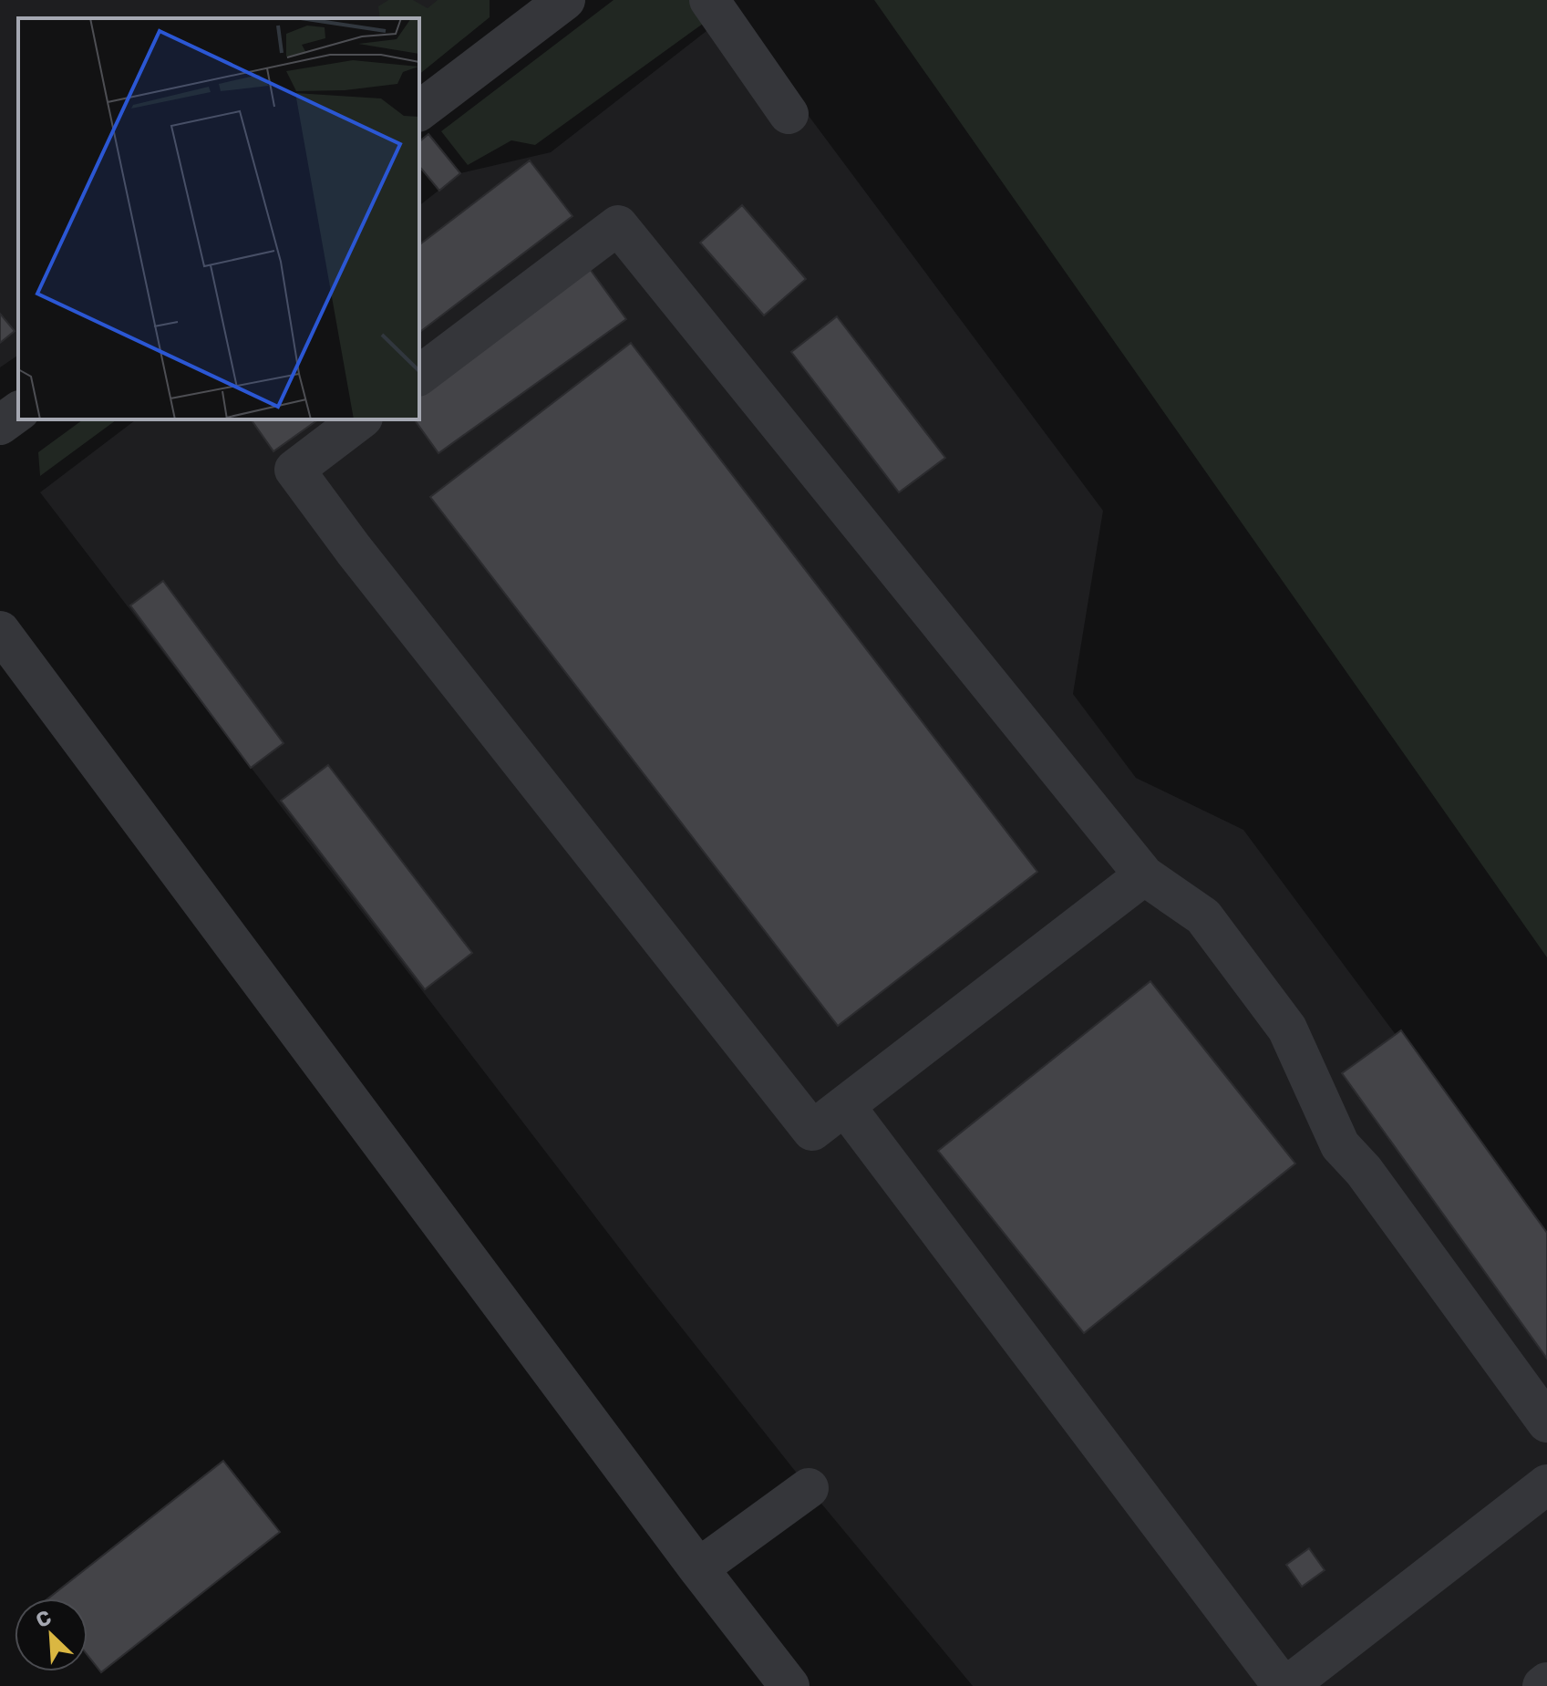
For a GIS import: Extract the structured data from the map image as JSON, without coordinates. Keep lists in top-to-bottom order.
{
  "north": "top left"
}
